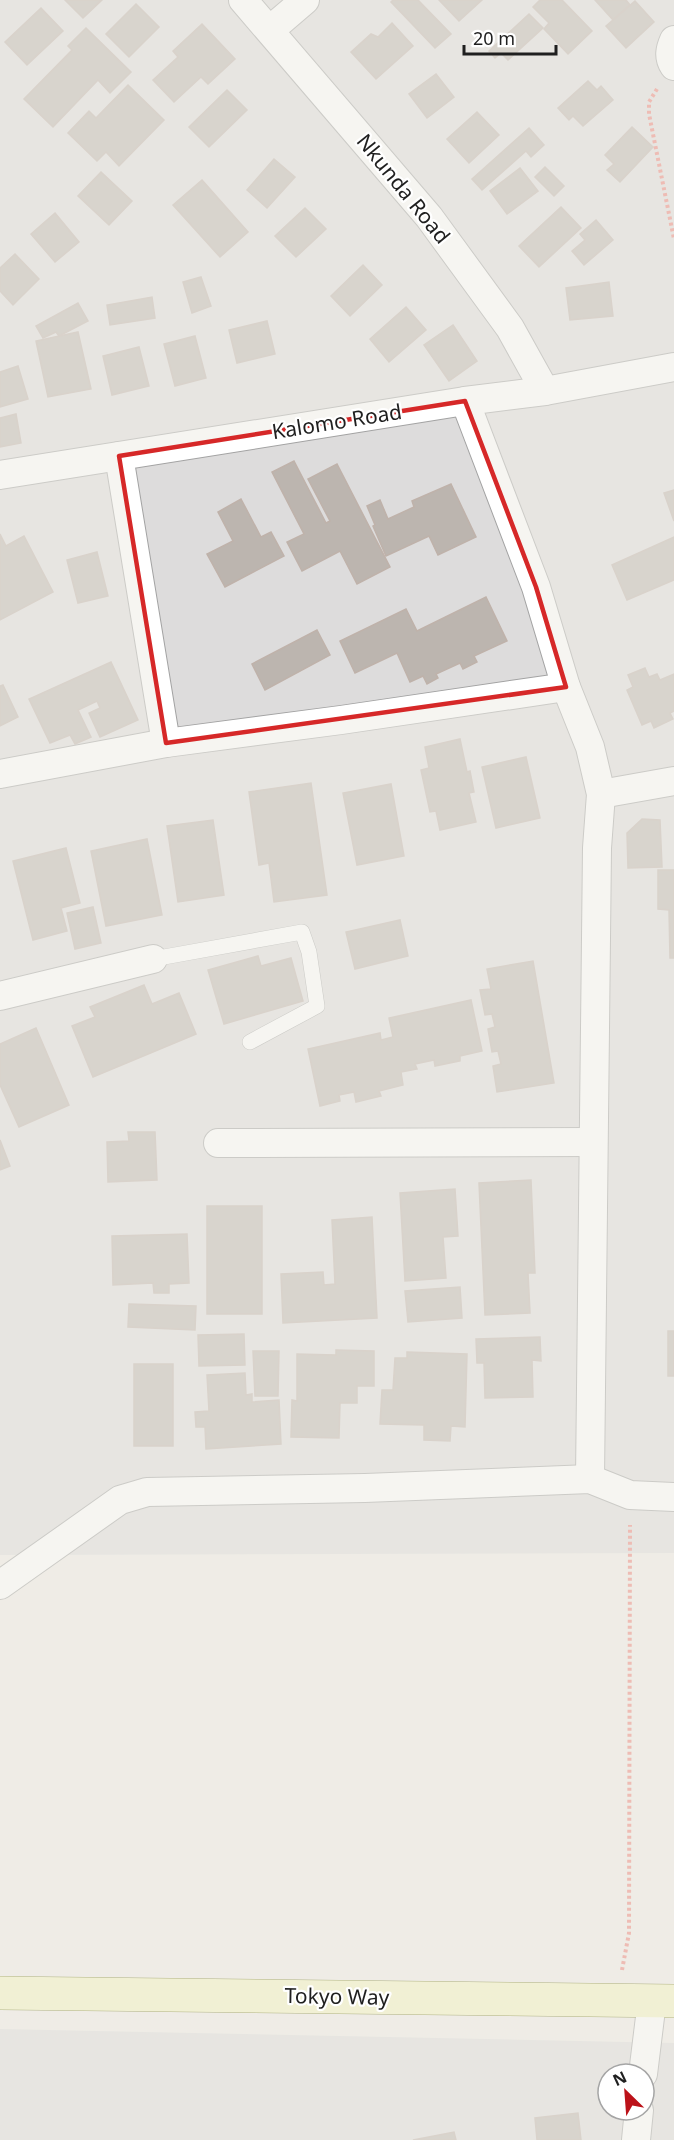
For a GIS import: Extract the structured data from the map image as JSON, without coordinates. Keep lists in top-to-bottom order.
{
  "streets": {
    "main road": ["Tokyo Way"],
    "street": ["Nkunda Road", "Kalomo Road"]
  },
  "crossings": [
    ["Nkunda Road", "Kalomo Road"]
  ],
  "scale_bar": "20 m",
  "north": "top left"
}
